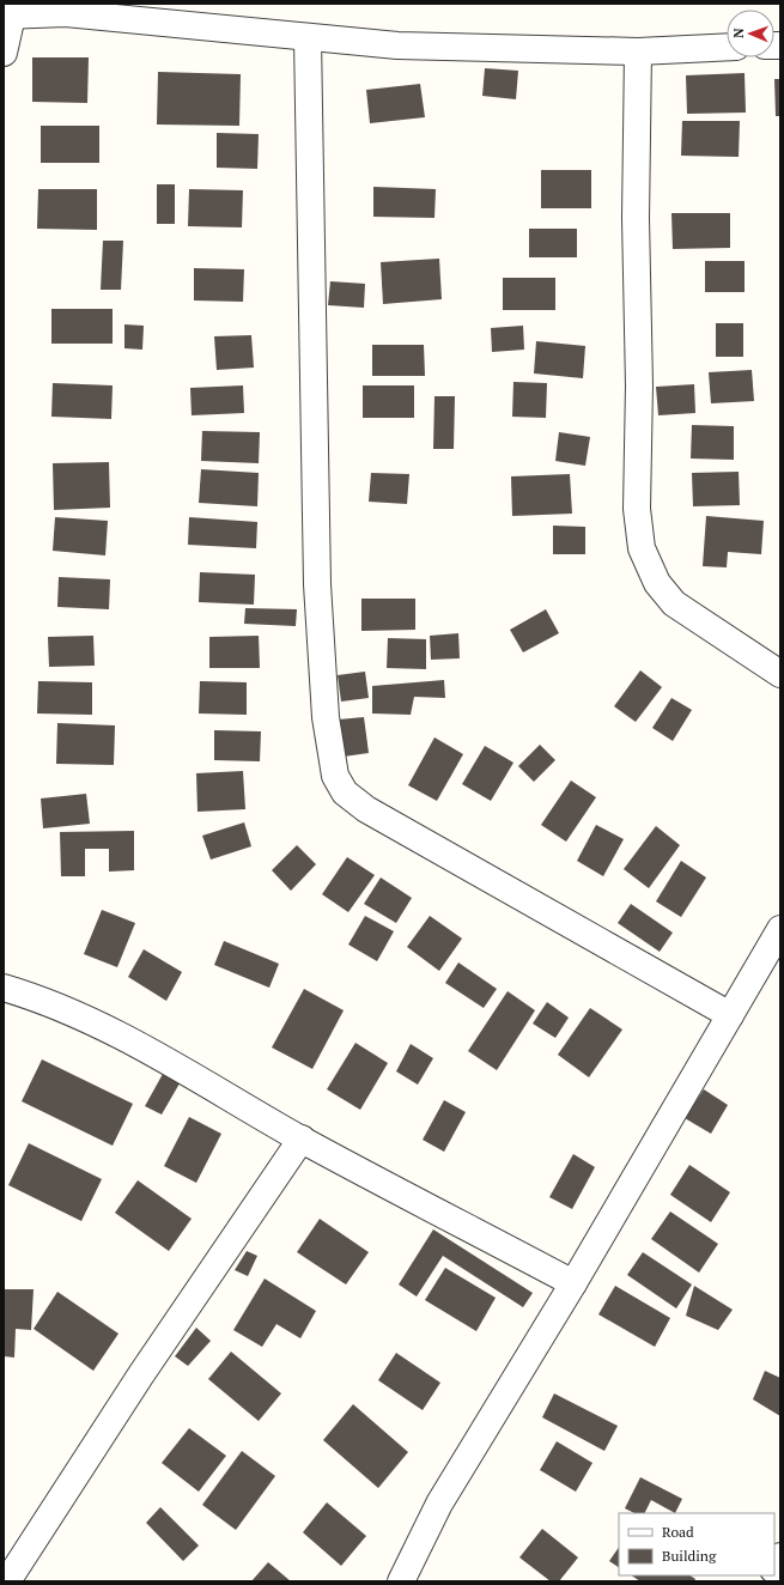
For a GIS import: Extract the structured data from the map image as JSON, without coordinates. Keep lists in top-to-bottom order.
{
  "legend": ["Road", "Building"],
  "north": "left"
}
